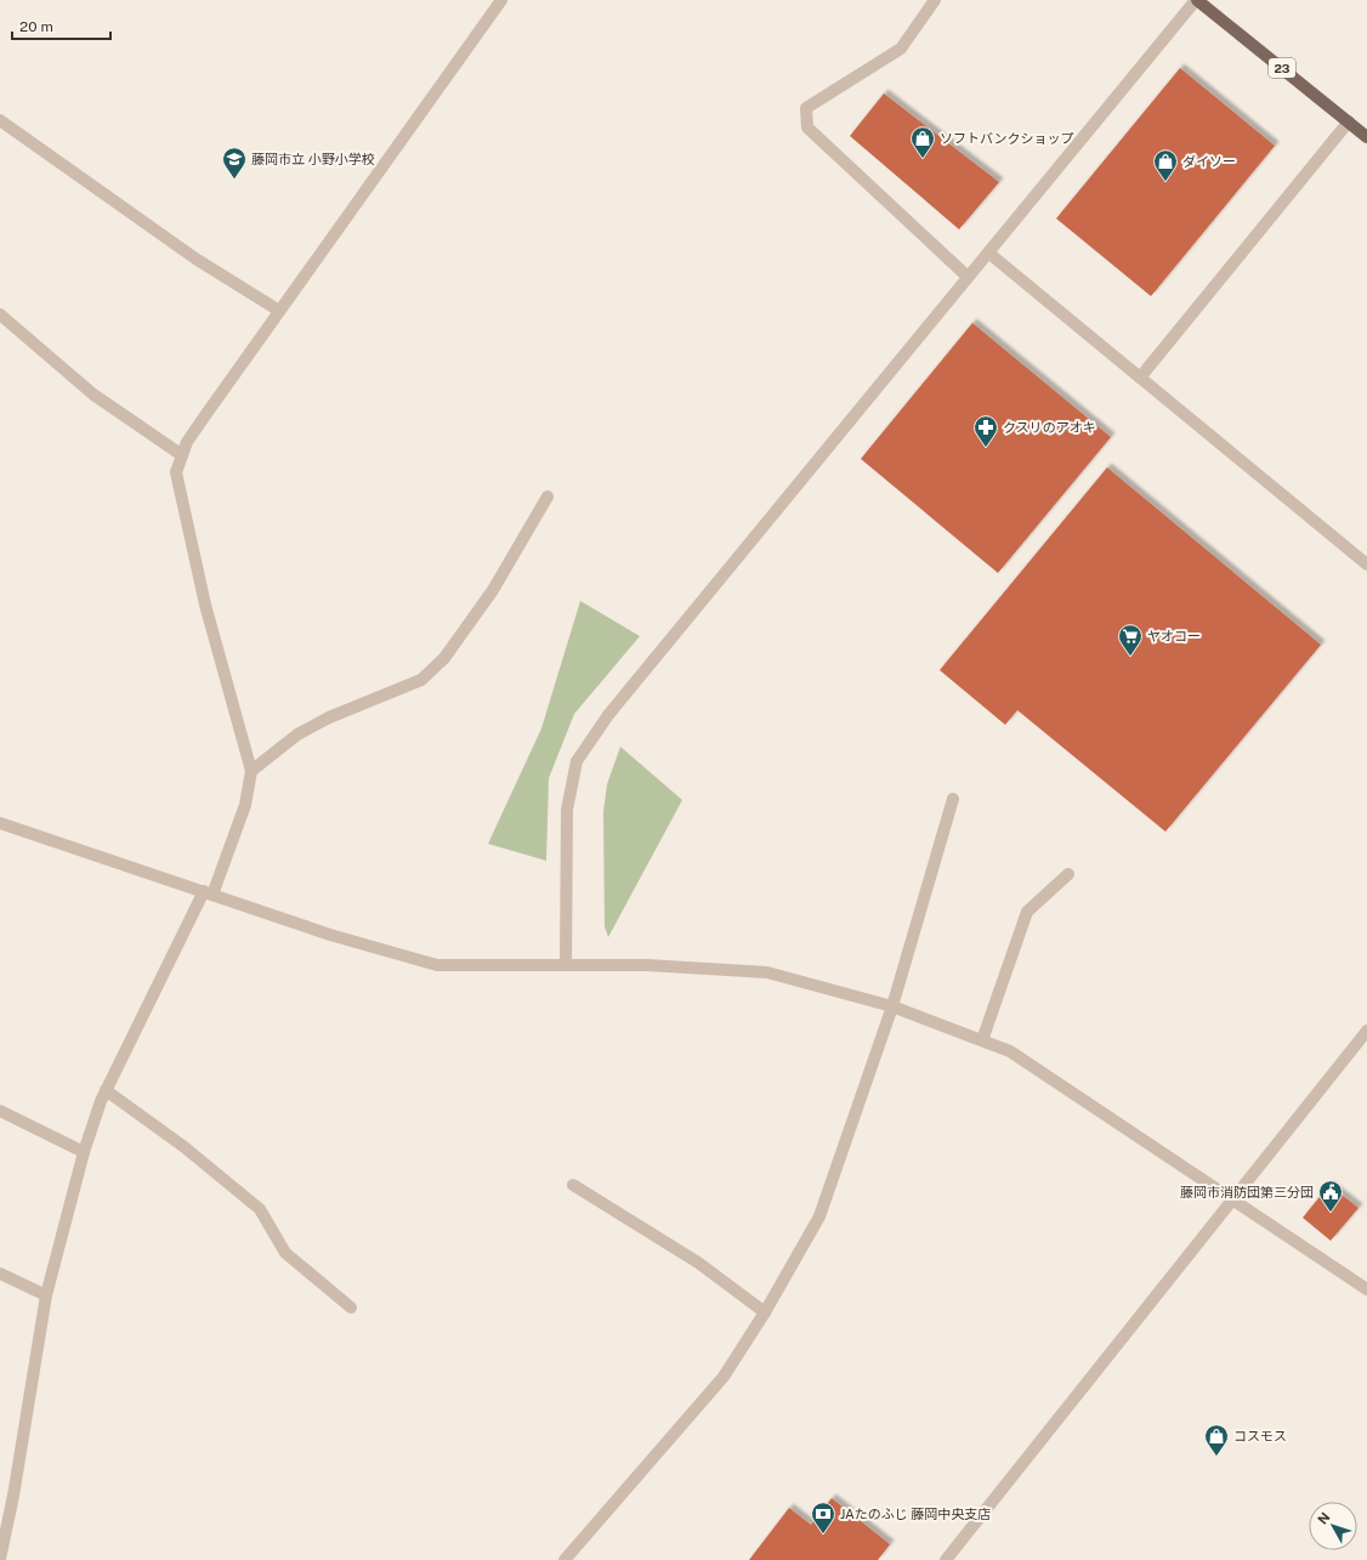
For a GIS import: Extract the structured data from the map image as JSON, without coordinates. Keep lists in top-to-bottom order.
{
  "streets": {
    "main road": ["23"]
  },
  "places": {
    "shop": ["ソフトバンクショップ", "ダイソー", "コスモス"],
    "school or university": ["藤岡市立 小野小学校"],
    "pharmacy": ["クスリのアオキ"],
    "supermarket": ["ヤオコー"],
    "public building": ["藤岡市消防団第三分団"],
    "bank": ["JAたのふじ 藤岡中央支店"]
  },
  "scale_bar": "20 m",
  "north": "top left"
}
